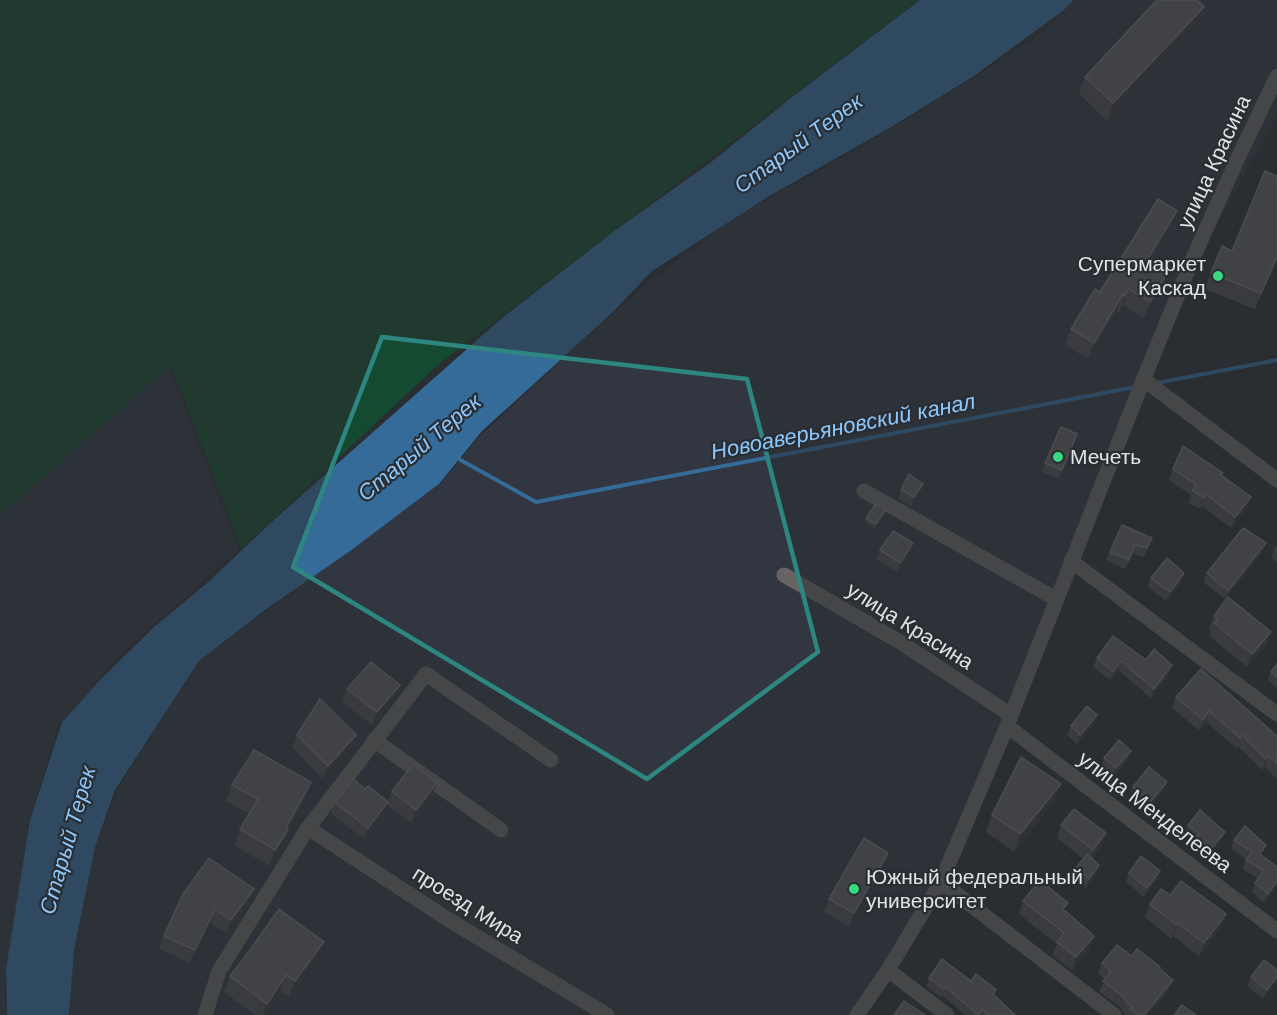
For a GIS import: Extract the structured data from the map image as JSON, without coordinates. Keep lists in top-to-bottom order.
{
  "streets": {
    "street": ["улица Красина", "улица Менделеева", "проезд Мира"]
  },
  "crossings": [
    ["улица Красина", "улица Менделеева"]
  ],
  "water": ["Старый Терек", "Новоаверьяновский канал"],
  "places": ["Супермаркет Каскад", "Мечеть", "Южный федеральный университет"]
}
